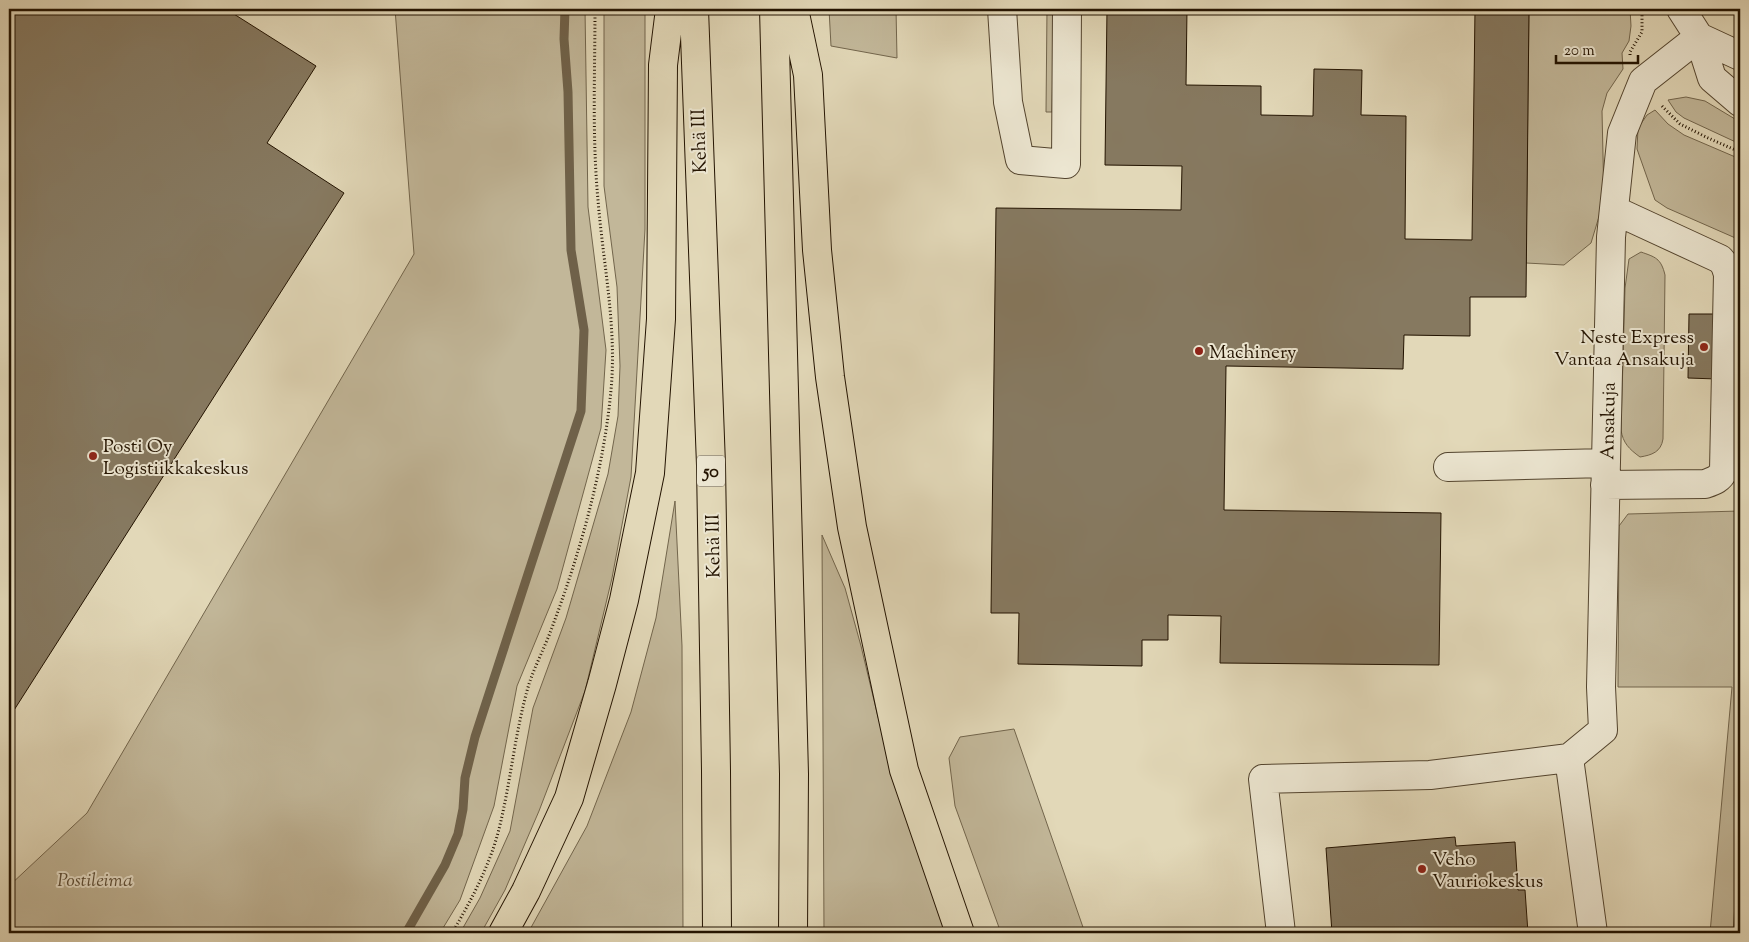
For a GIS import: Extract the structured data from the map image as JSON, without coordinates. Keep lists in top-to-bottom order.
{
  "streets": {
    "highway": ["Kehä III", "50"],
    "street": ["Ansakuja"]
  },
  "parks": ["Postileima"],
  "places": [
    "Neste Express Vantaa Ansakuja",
    "Machinery",
    "Posti Oy Logistiikkakeskus",
    "Veho Vauriokeskus"
  ],
  "scale_bar": "20 m"
}
